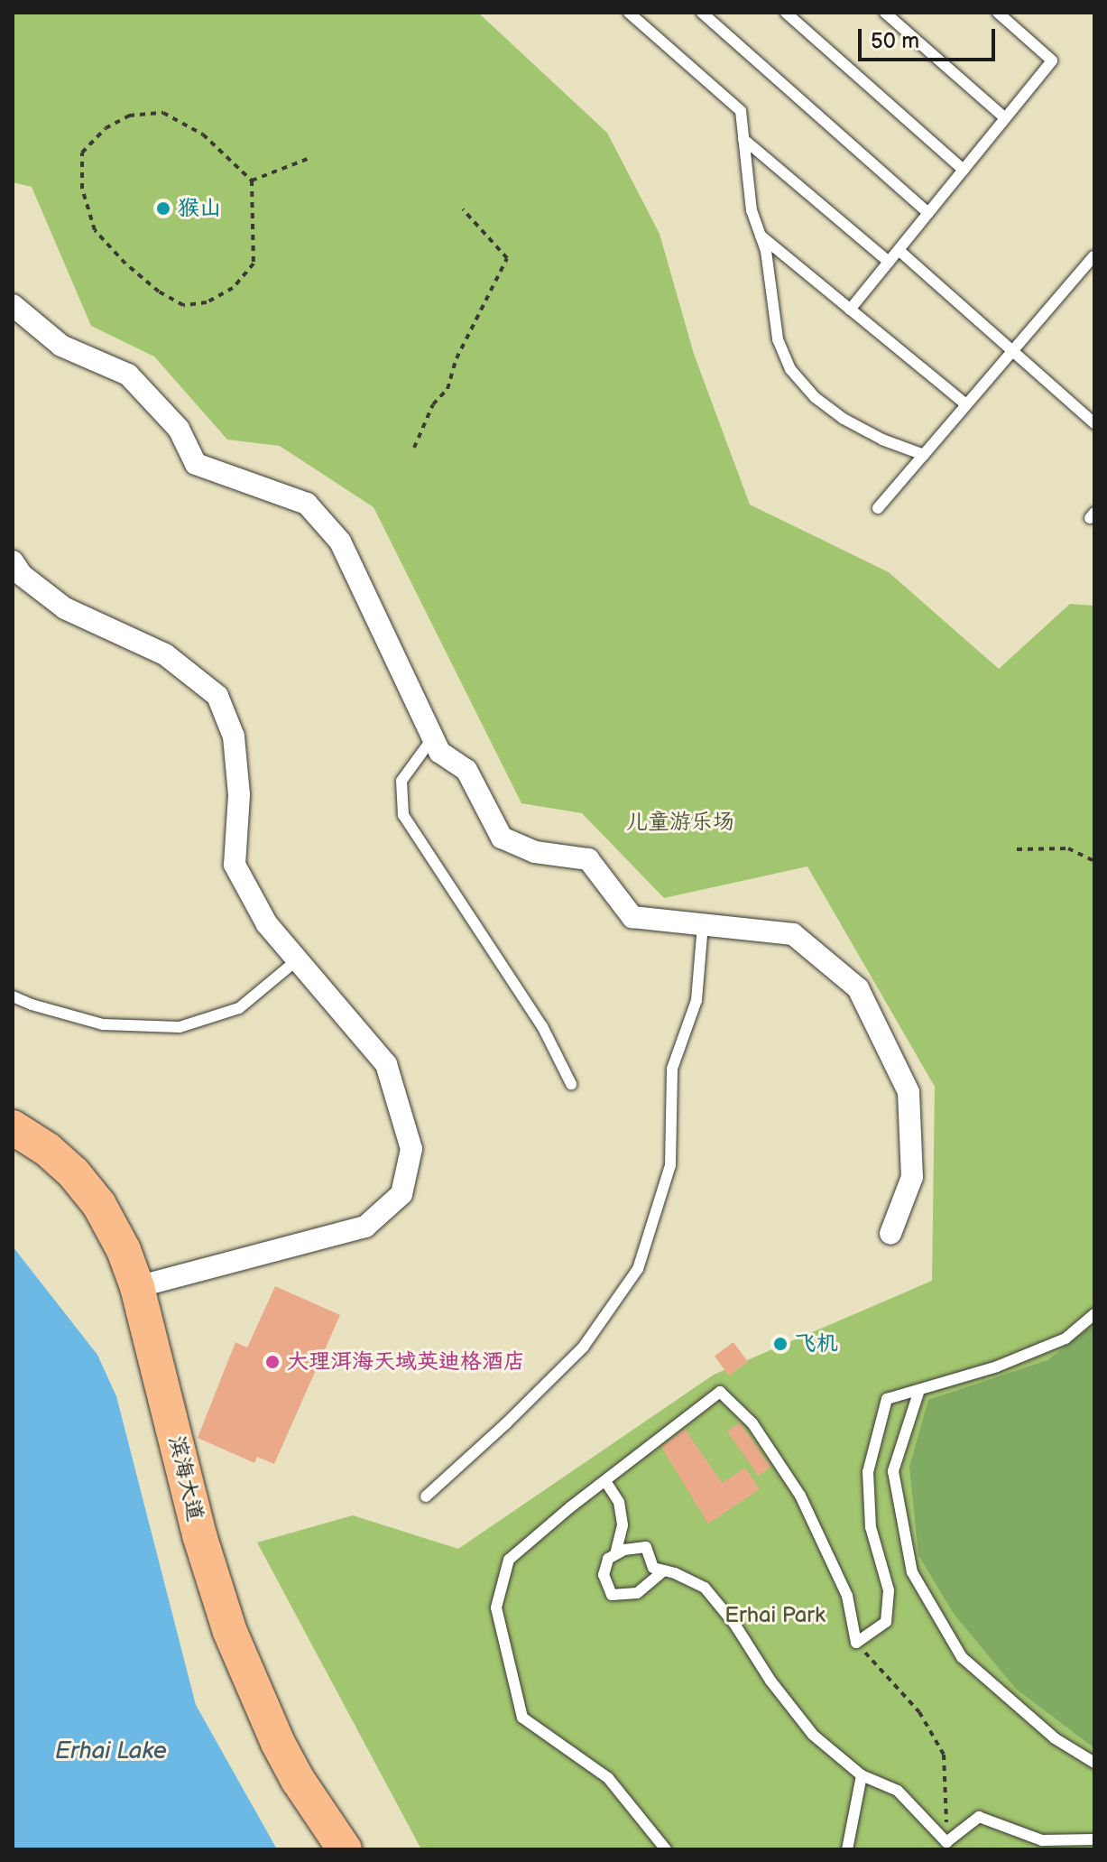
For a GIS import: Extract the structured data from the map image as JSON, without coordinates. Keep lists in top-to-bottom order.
{
  "streets": {
    "main road": ["滨海大道"]
  },
  "water": ["Erhai Lake"],
  "parks": ["儿童游乐场", "Erhai Park"],
  "places": ["猴山", "飞机", "大理洱海天域英迪格酒店"],
  "scale_bar": "50 m"
}
